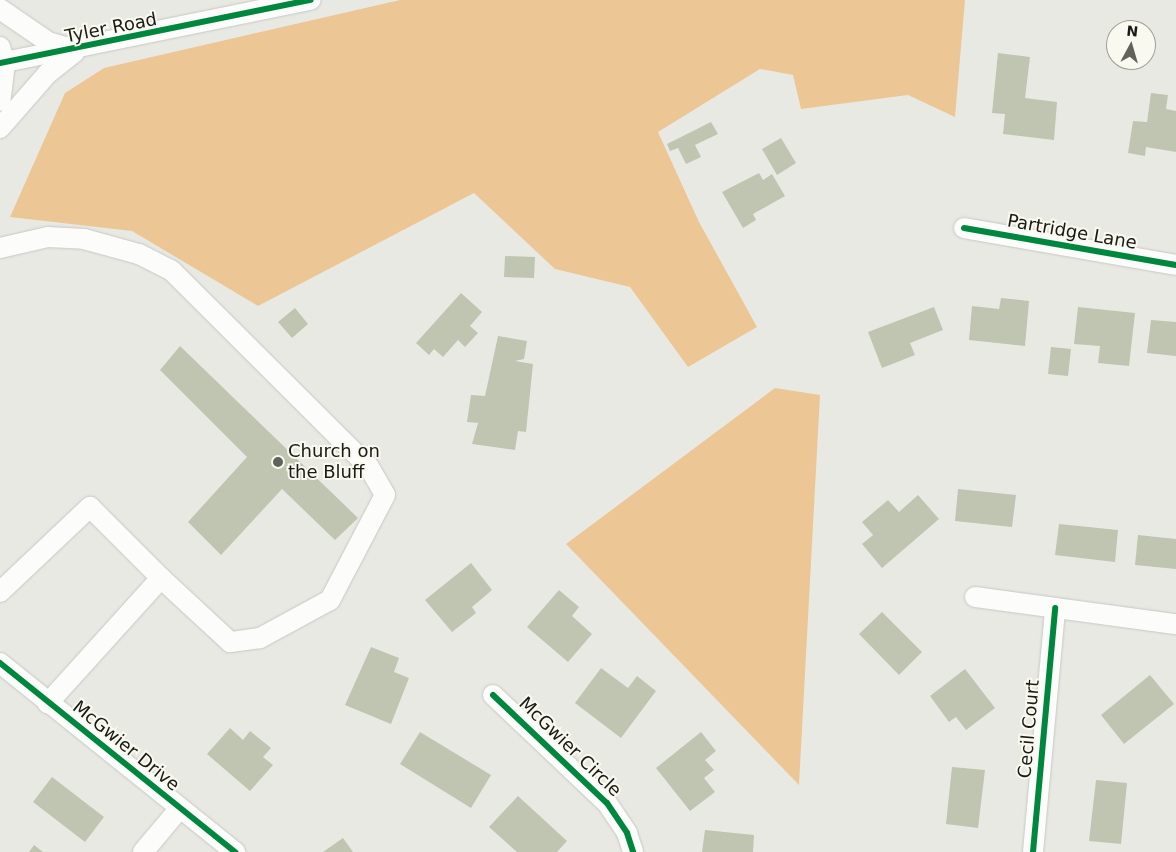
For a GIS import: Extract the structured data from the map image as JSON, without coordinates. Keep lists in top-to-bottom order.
{
  "streets": {
    "street": [
      "Tyler Road",
      "Partridge Lane",
      "Cecil Court",
      "McGwier Drive",
      "McGwier Circle"
    ]
  },
  "places": ["Church on the Bluff"],
  "north": "top"
}
